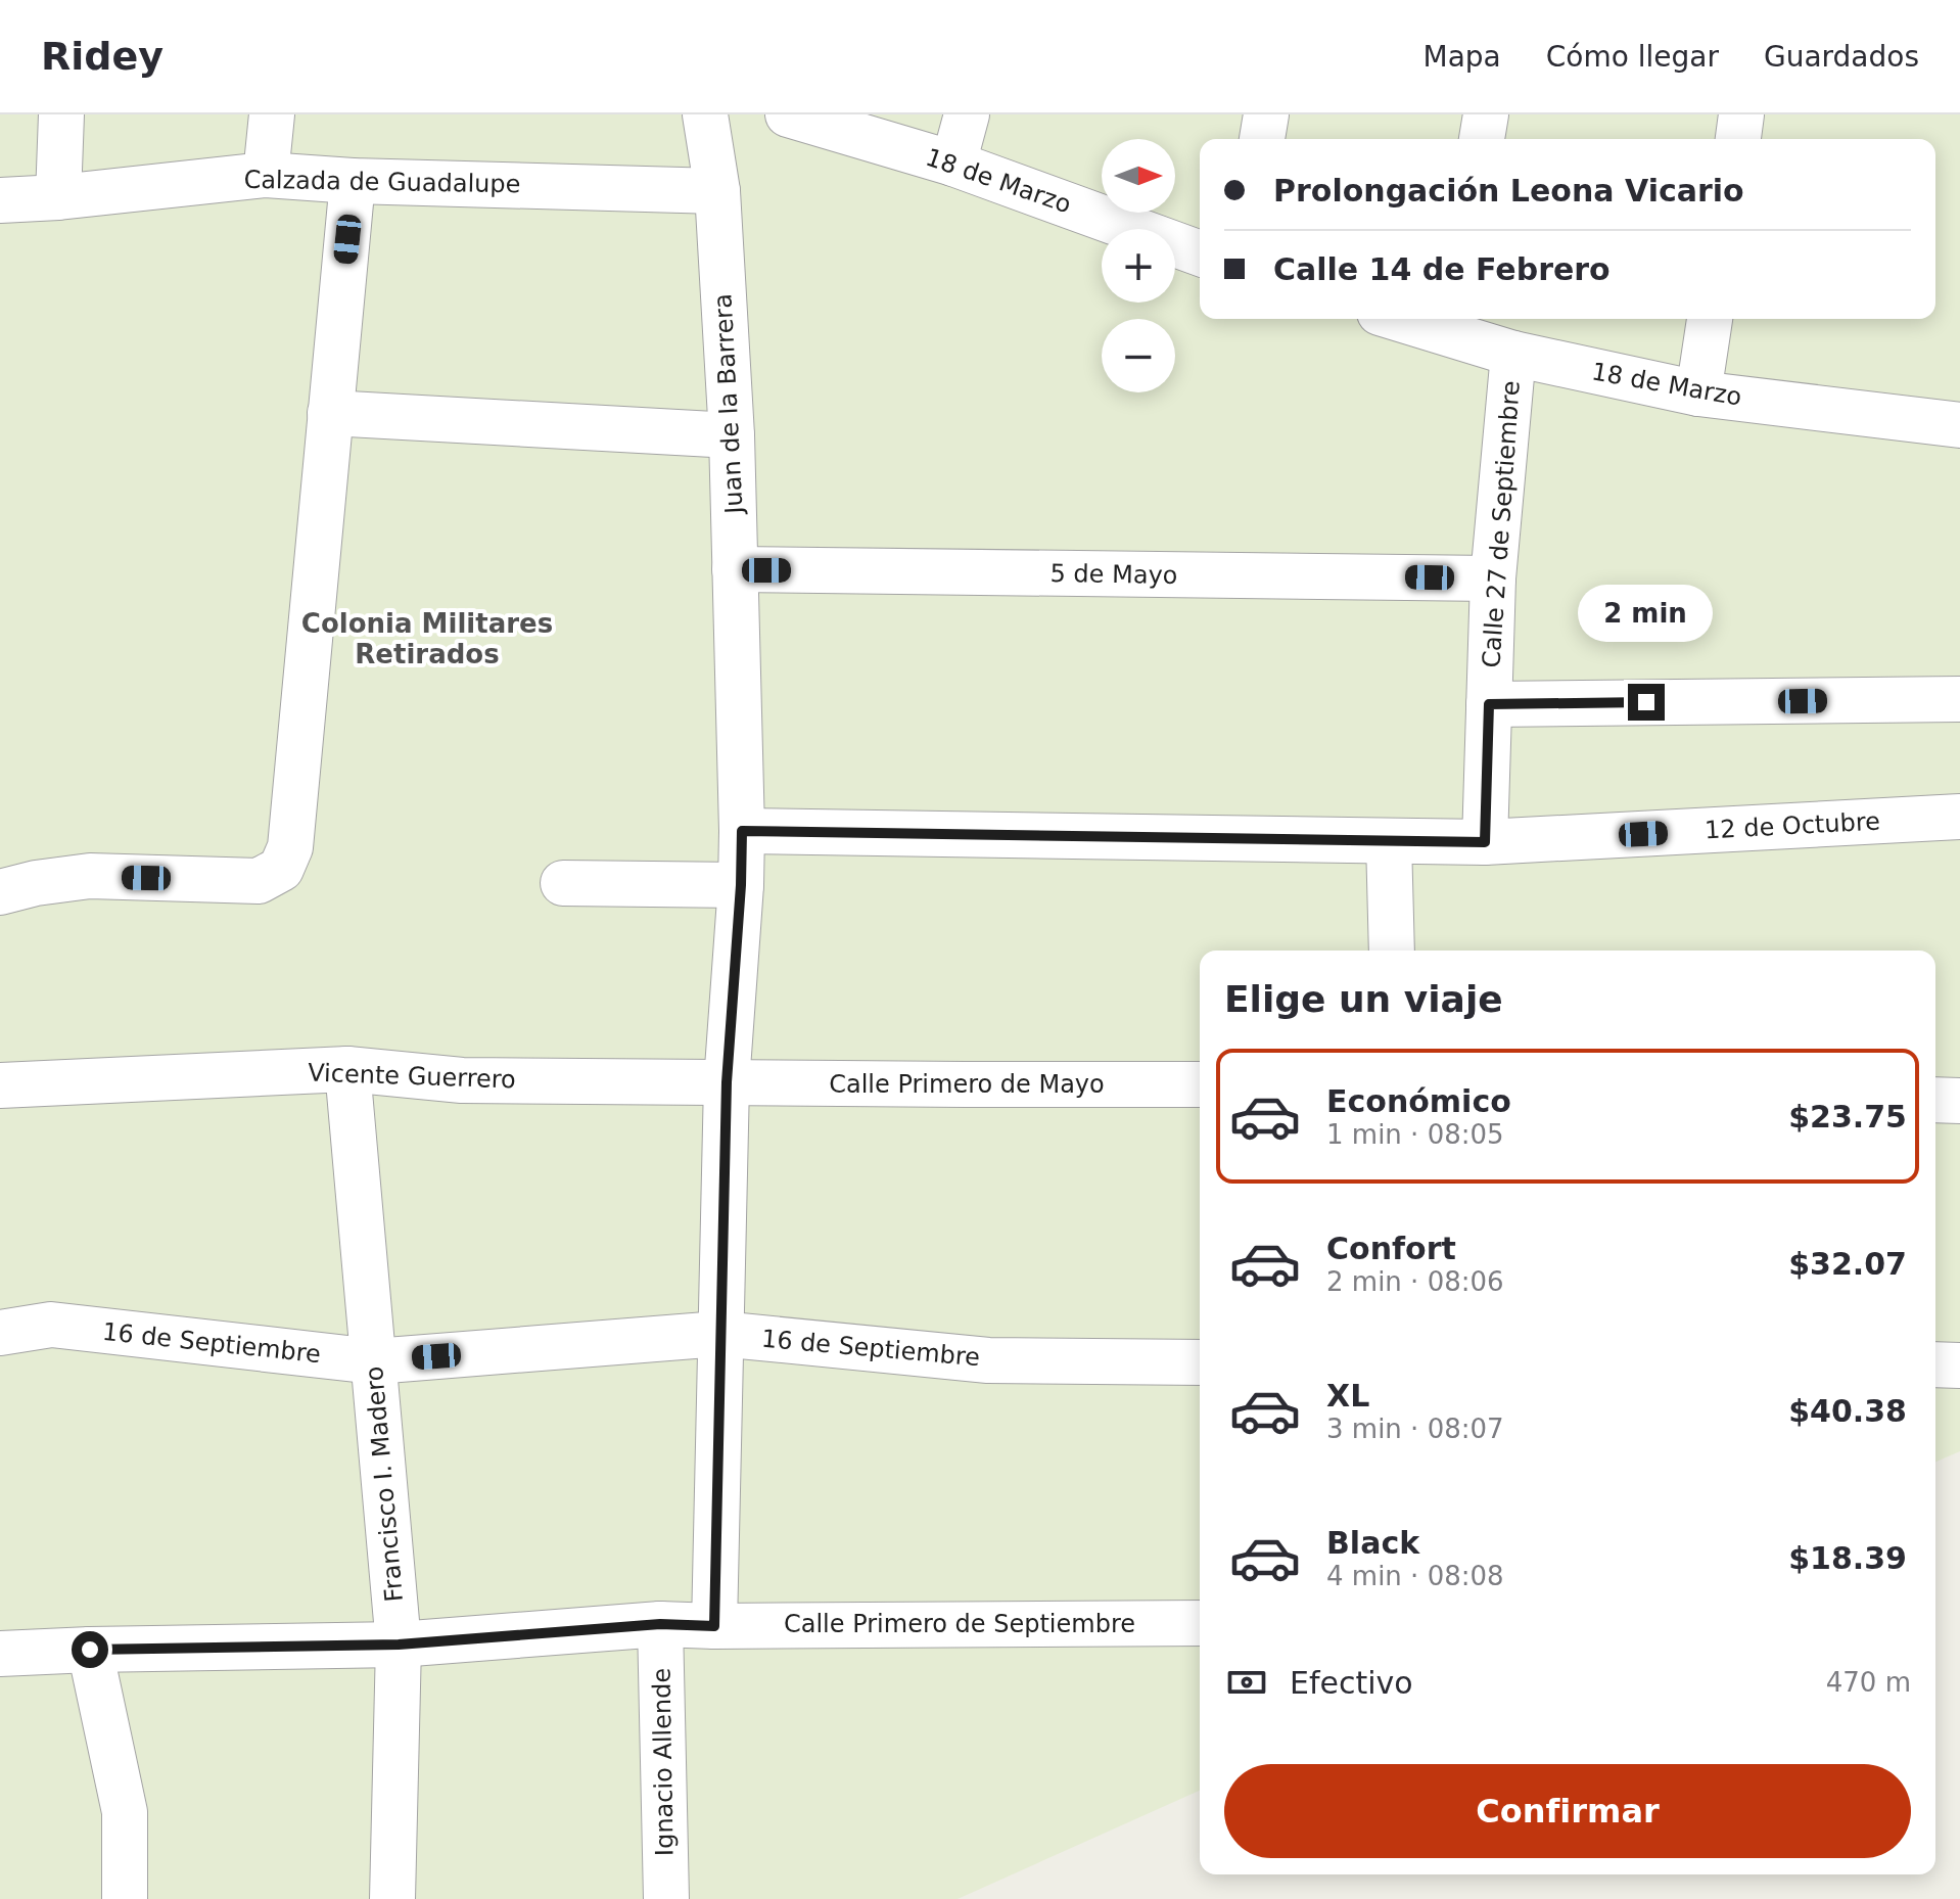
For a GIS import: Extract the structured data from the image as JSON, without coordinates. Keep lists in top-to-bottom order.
{
  "streets": {
    "street": [
      "18 de Marzo",
      "Calzada de Guadalupe",
      "Juan de la Barrera",
      "Calle 27 de Septiembre",
      "5 de Mayo",
      "12 de Octubre",
      "Vicente Guerrero",
      "Calle Primero de Mayo",
      "16 de Septiembre",
      "Francisco I. Madero",
      "Calle Primero de Septiembre",
      "Ignacio Allende"
    ]
  },
  "crossings": [
    ["18 de Marzo", "Calle 27 de Septiembre"],
    ["Calzada de Guadalupe", "Juan de la Barrera"],
    ["Juan de la Barrera", "5 de Mayo"],
    ["Juan de la Barrera", "12 de Octubre"],
    ["Juan de la Barrera", "Vicente Guerrero"],
    ["Juan de la Barrera", "Calle Primero de Mayo"],
    ["Juan de la Barrera", "16 de Septiembre"],
    ["Juan de la Barrera", "Calle Primero de Septiembre"],
    ["Calle 27 de Septiembre", "5 de Mayo"],
    ["Calle 27 de Septiembre", "12 de Octubre"],
    ["Vicente Guerrero", "Calle Primero de Mayo"],
    ["Vicente Guerrero", "Francisco I. Madero"],
    ["16 de Septiembre", "Francisco I. Madero"],
    ["Francisco I. Madero", "Calle Primero de Septiembre"],
    ["Calle Primero de Septiembre", "Ignacio Allende"]
  ],
  "districts": ["Colonia Militares Retirados"],
  "north": "right",
  "page": {
    "header": "Ridey",
    "nav": ["Mapa", "Cómo llegar", "Guardados"],
    "map_buttons": ["+", "−"],
    "banner": ["Prolongación Leona Vicario", "Calle 14 de Febrero"],
    "bubble": "2 min",
    "heading": "Elige un viaje",
    "list": [
      {
        "name": "Económico",
        "note": "1 min · 08:05",
        "value": "$23.75"
      },
      {
        "name": "Confort",
        "note": "2 min · 08:06",
        "value": "$32.07"
      },
      {
        "name": "XL",
        "note": "3 min · 08:07",
        "value": "$40.38"
      },
      {
        "name": "Black",
        "note": "4 min · 08:08",
        "value": "$18.39"
      }
    ],
    "pay": ["Efectivo", "470 m"],
    "buttons": "Confirmar"
  }
}
